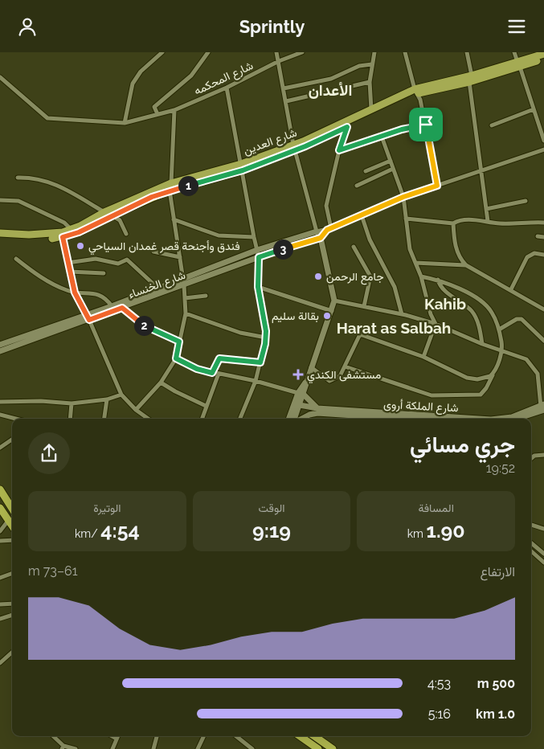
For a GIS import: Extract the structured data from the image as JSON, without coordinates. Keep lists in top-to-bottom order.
{
  "streets": {
    "main road": ["شارع العدين"],
    "street": ["شارع المحكمه", "شارع الخنساء", "شارع الملكة أروى"]
  },
  "districts": ["الأعدان", "Kahib", "Harat as Salbah"],
  "places": {
    "other": ["فندق وأجنحة قصر غمدان السياحي", "جامع الرحمن", "بقالة سليم"],
    "health": ["مستشفى الكندي"]
  },
  "page": {
    "header": "Sprintly",
    "pins": ["1", "3", "2"],
    "heading": ["جري مسائي", "19:52"],
    "stats": [
      ["المسافة", "1.90 km"],
      ["الوقت", "9:19"],
      ["الوتيرة", "4:54 /km"]
    ],
    "chart": ["الارتفاع", "61–73 m"],
    "list": [
      {
        "name": "500 m",
        "note": "4:53"
      },
      {
        "name": "1.0 km",
        "note": "5:16"
      }
    ]
  }
}
